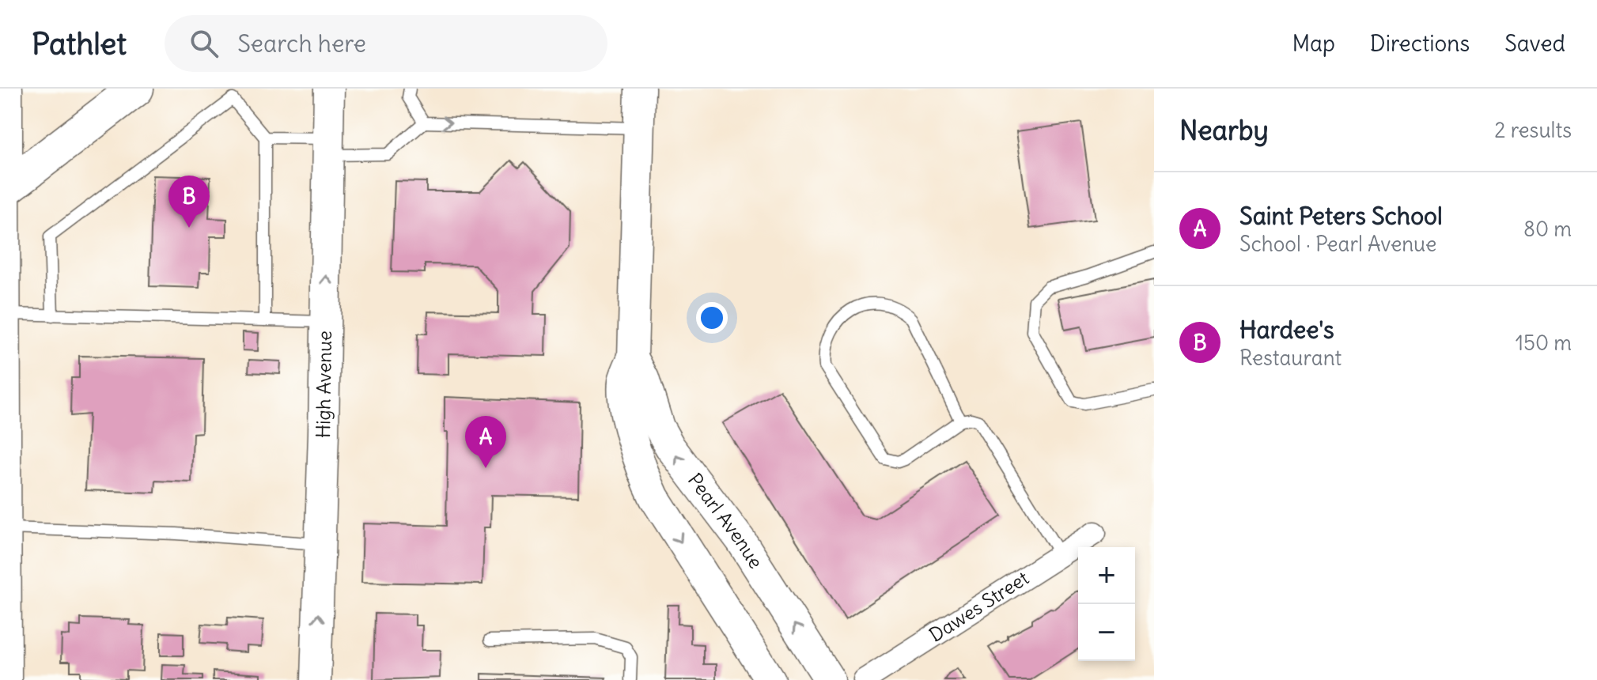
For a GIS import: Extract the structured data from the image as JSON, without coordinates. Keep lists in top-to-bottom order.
{
  "streets": {
    "main road": ["High Avenue", "Pearl Avenue"],
    "street": ["Dawes Street"]
  },
  "one_way": ["High Avenue"],
  "page": {
    "header": "Pathlet",
    "search": "Search here",
    "nav": ["Map", "Directions", "Saved"],
    "heading": ["Nearby", "2 results"],
    "list": [
      {
        "mark": "A",
        "name": "Saint Peters School",
        "note": "School · Pearl Avenue",
        "value": "80 m"
      },
      {
        "mark": "B",
        "name": "Hardee's",
        "note": "Restaurant",
        "value": "150 m"
      }
    ],
    "pins": ["B", "A"],
    "map_buttons": ["+", "−"]
  }
}
